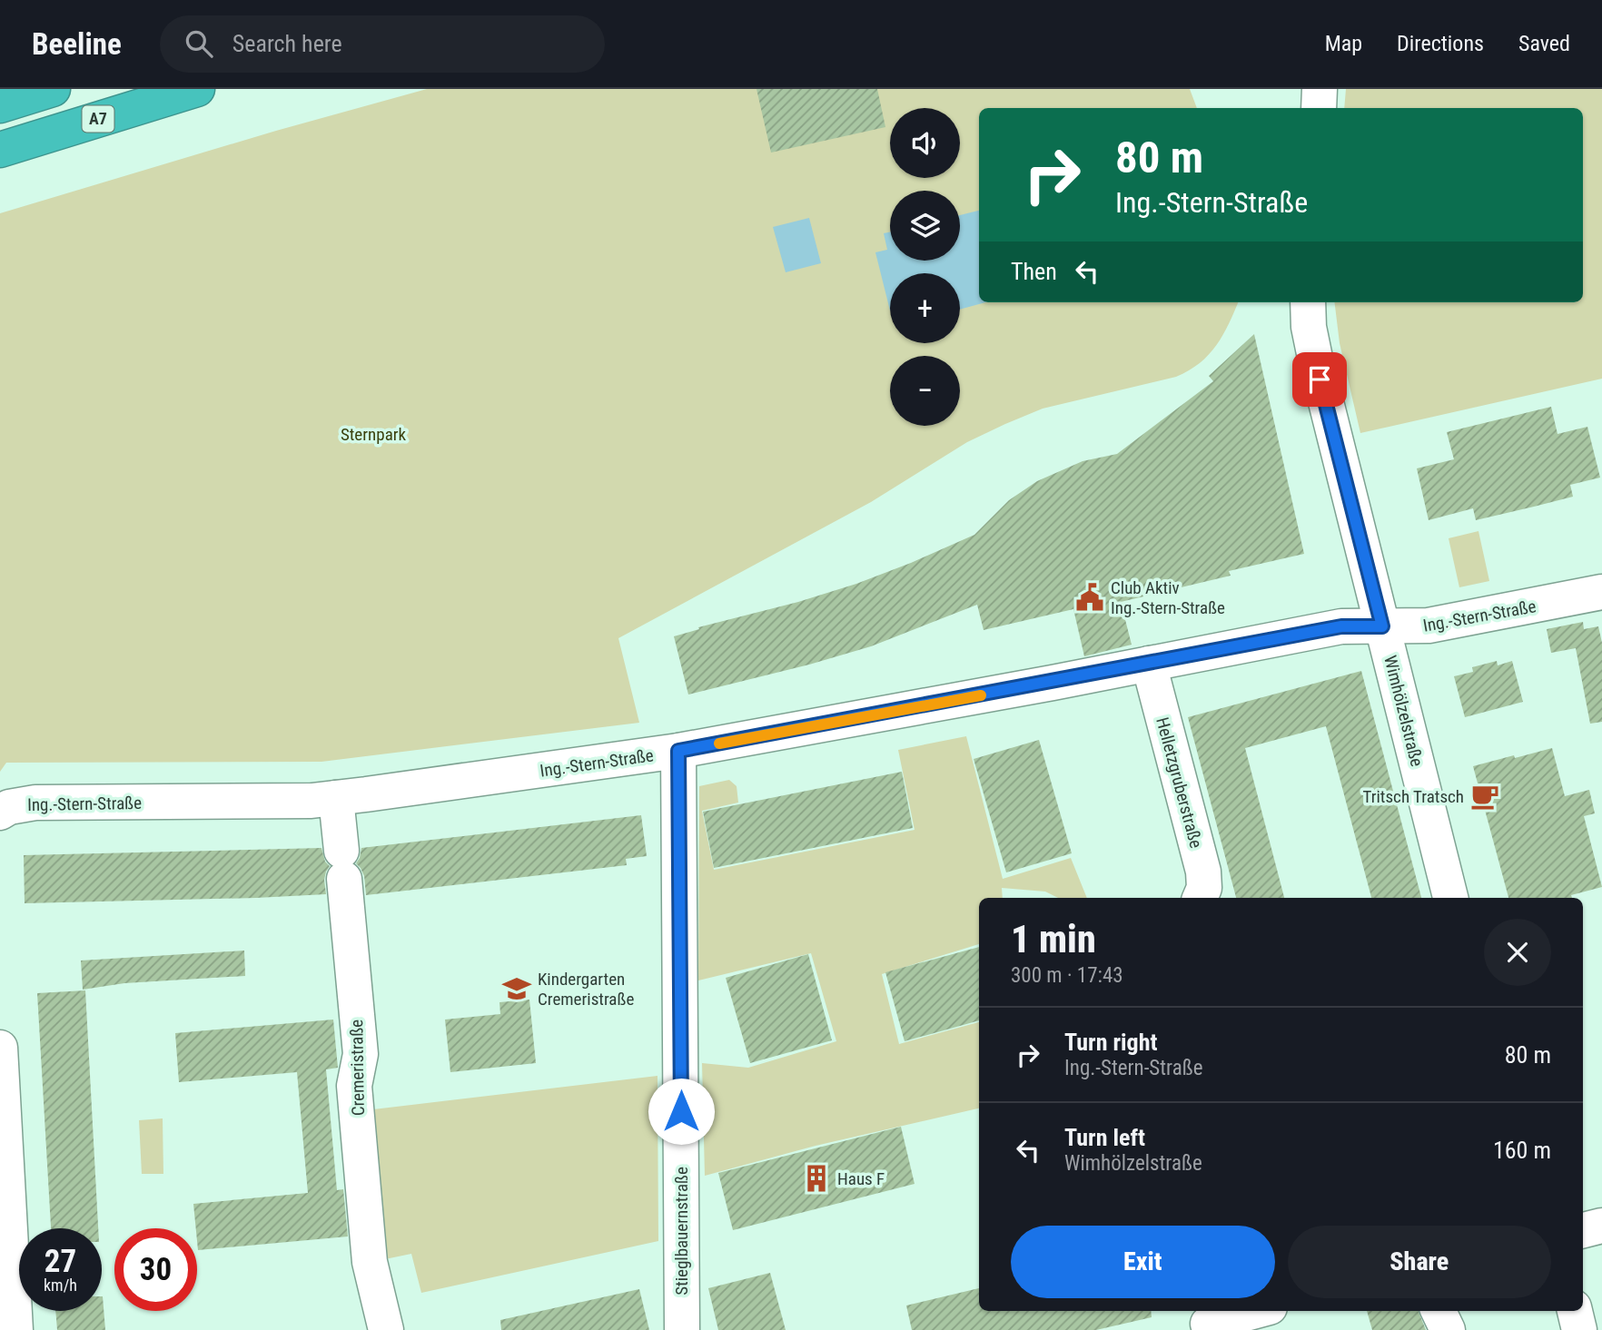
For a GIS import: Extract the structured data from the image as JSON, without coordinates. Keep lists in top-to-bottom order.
{
  "streets": {
    "highway": ["A7"],
    "street": [
      "Ing.-Stern-Straße",
      "Wimhölzelstraße",
      "Helletzgruberstraße",
      "Cremeristraße",
      "Stieglbauernstraße"
    ]
  },
  "crossings": [
    ["Ing.-Stern-Straße", "Wimhölzelstraße"],
    ["Ing.-Stern-Straße", "Helletzgruberstraße"],
    ["Ing.-Stern-Straße", "Cremeristraße"],
    ["Ing.-Stern-Straße", "Stieglbauernstraße"]
  ],
  "parks": ["Sternpark"],
  "places": {
    "public building": ["Club Aktiv Ing.-Stern-Straße"],
    "cafe": ["Tritsch Tratsch"],
    "school or university": ["Kindergarten Cremeristraße"],
    "building": ["Haus F"]
  },
  "page": {
    "header": "Beeline",
    "search": "Search here",
    "nav": ["Map", "Directions", "Saved"],
    "map_buttons": ["+", "−"],
    "turn": ["80 m", "Ing.-Stern-Straße"],
    "then": "Then",
    "heading": ["1 min", "300 m · 17:43"],
    "list": [
      {
        "name": "Turn right",
        "note": "Ing.-Stern-Straße",
        "value": "80 m"
      },
      {
        "name": "Turn left",
        "note": "Wimhölzelstraße",
        "value": "160 m"
      }
    ],
    "buttons": ["Exit", "Share"],
    "speed": "27 km/h",
    "limit": "30"
  }
}
